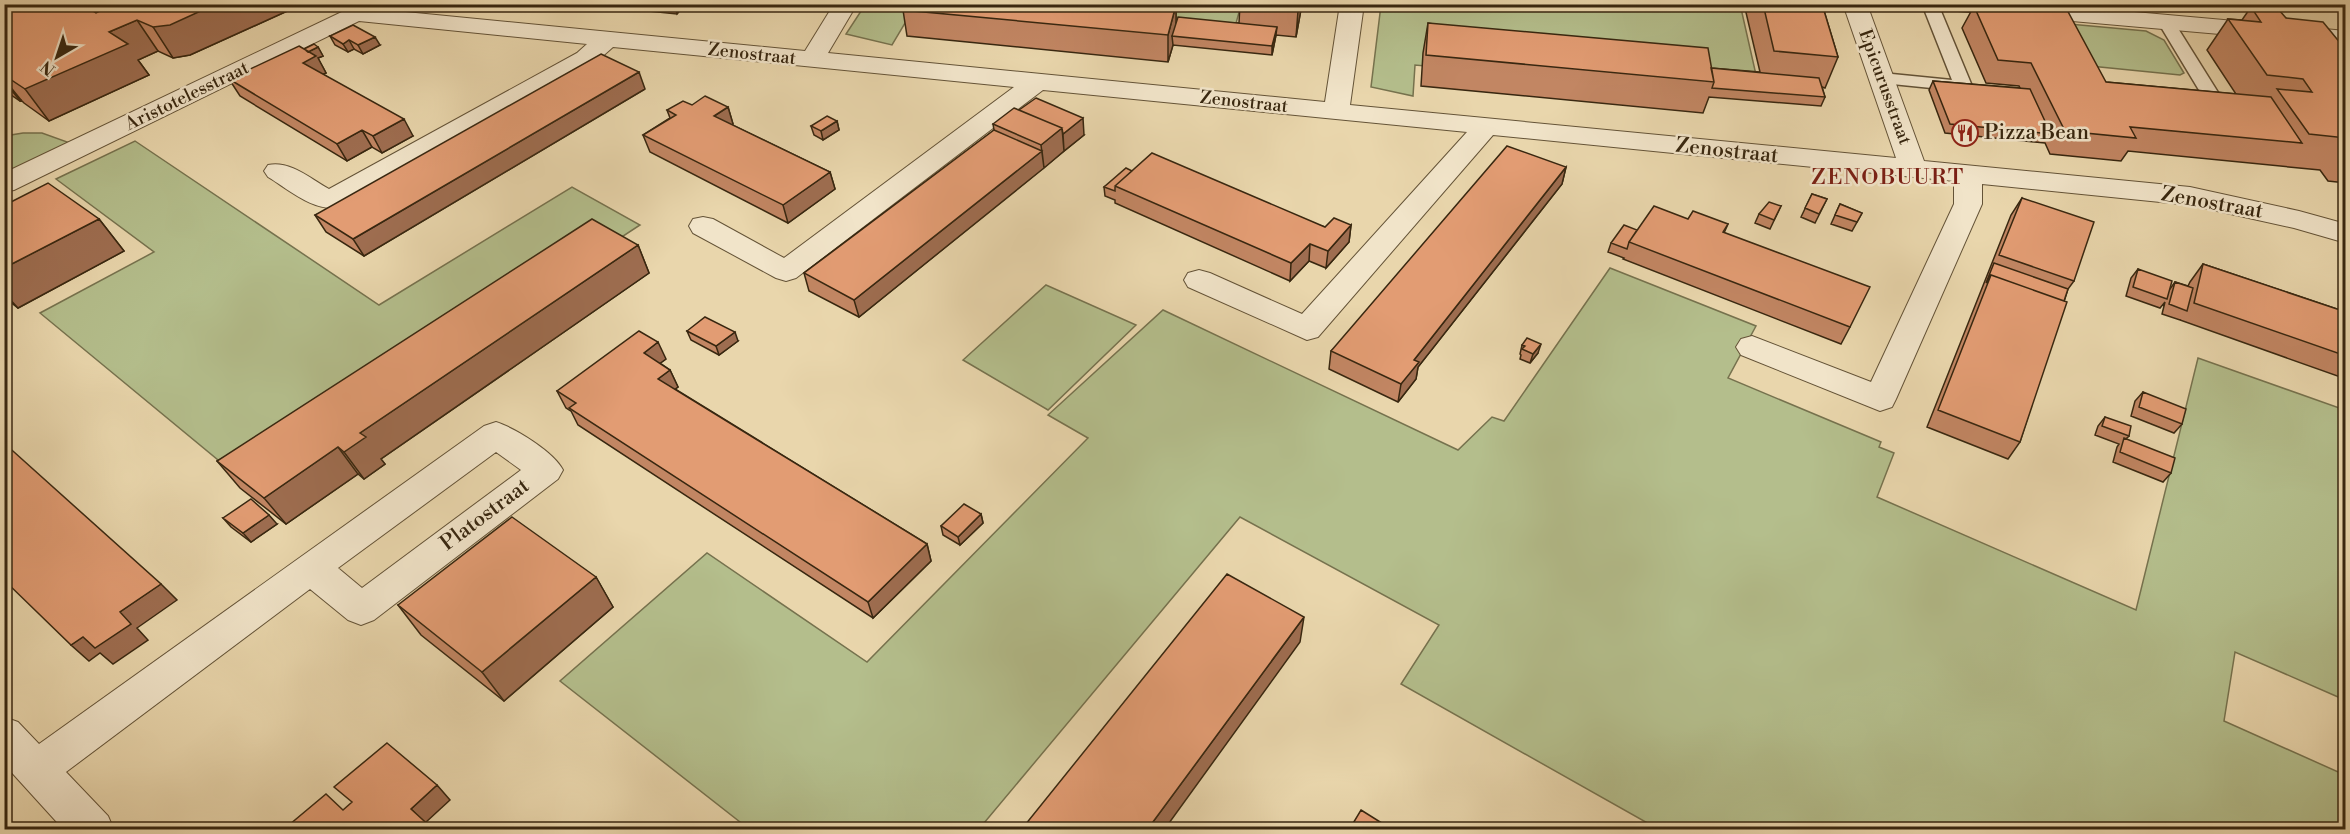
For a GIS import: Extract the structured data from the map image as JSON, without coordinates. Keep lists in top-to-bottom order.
{
  "streets": {
    "street": [
      "Zenostraat",
      "Epicurusstraat",
      "Aristotelesstraat",
      "Platostraat"
    ]
  },
  "crossings": [
    ["Zenostraat", "Epicurusstraat"],
    ["Zenostraat", "Aristotelesstraat"]
  ],
  "districts": ["ZENOBUURT"],
  "places": {
    "restaurant": ["Pizza Bean"]
  },
  "north": "bottom left"
}
